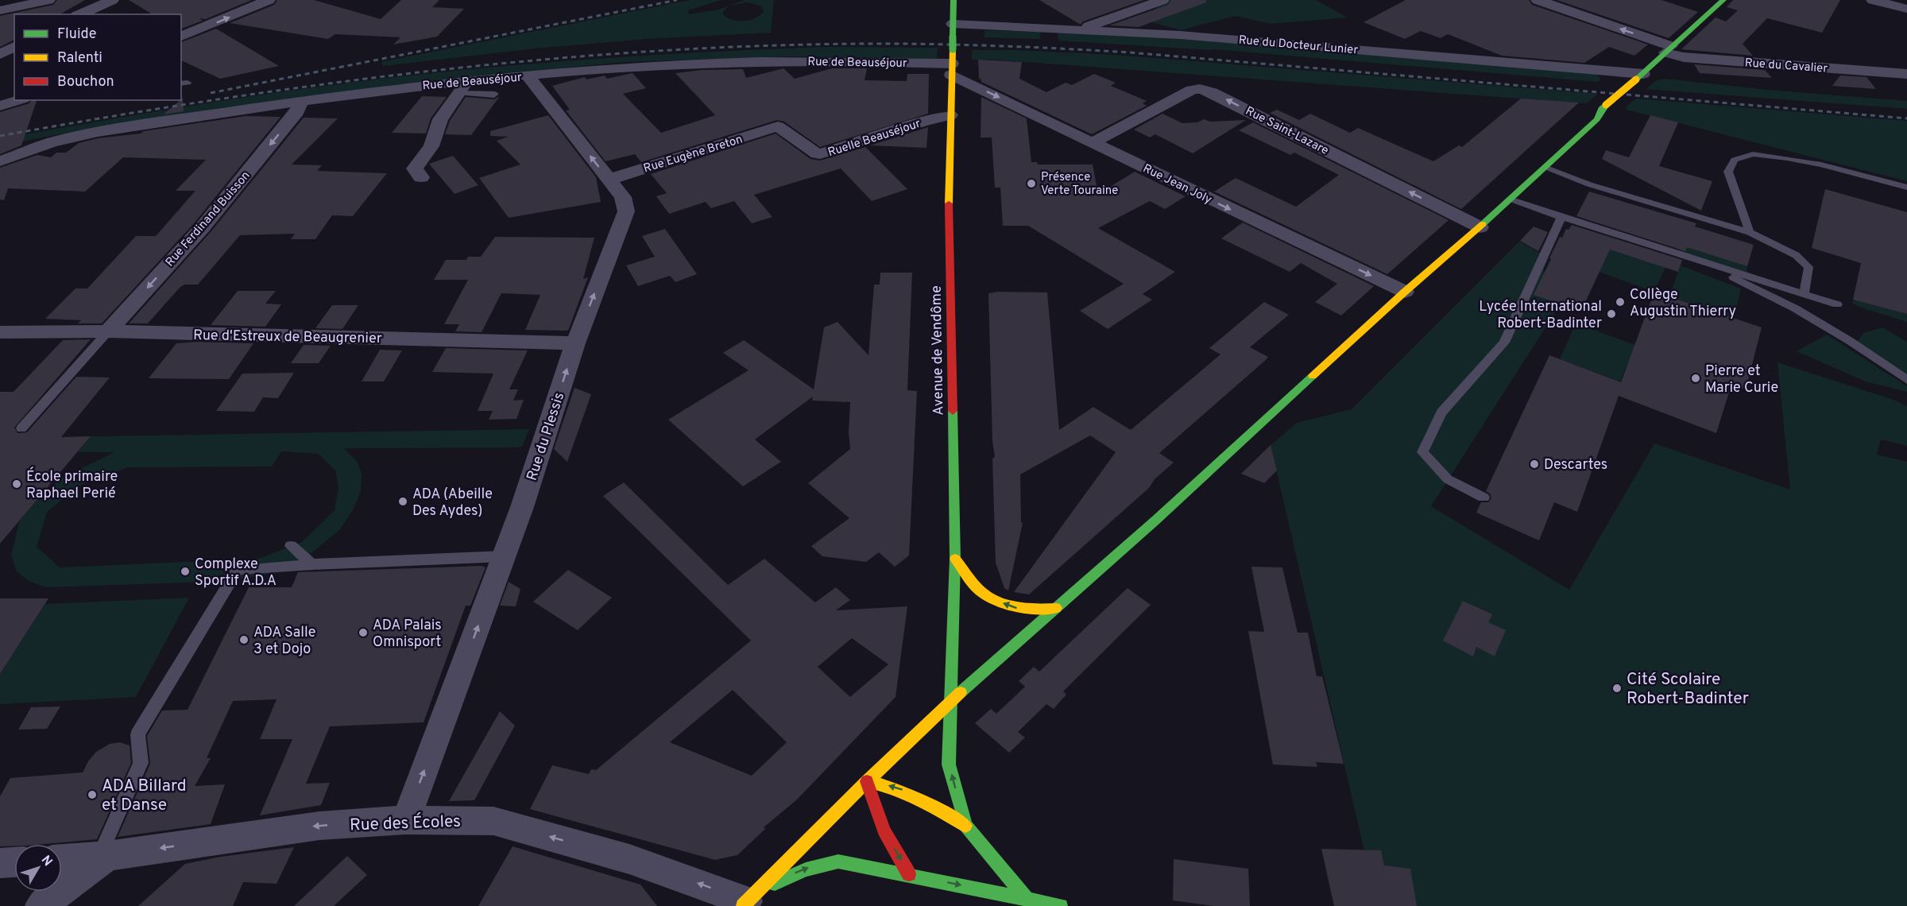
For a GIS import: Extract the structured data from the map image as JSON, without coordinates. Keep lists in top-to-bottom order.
{
  "streets": {
    "main road": ["Avenue de Vendôme"],
    "street": [
      "Rue du Docteur Lunier",
      "Rue de Beauséjour",
      "Rue du Cavalier",
      "Rue Saint-Lazare",
      "Ruelle Beauséjour",
      "Rue Eugène Breton",
      "Rue Jean Joly",
      "Rue Ferdinand Buisson",
      "Rue d'Estreux de Beaugrenier",
      "Rue du Plessis",
      "Rue des Écoles"
    ]
  },
  "crossings": [
    ["Rue du Docteur Lunier", "Avenue de Vendôme"],
    ["Rue de Beauséjour", "Rue Jean Joly"],
    ["Rue de Beauséjour", "Rue Ferdinand Buisson"],
    ["Rue de Beauséjour", "Avenue de Vendôme"],
    ["Rue de Beauséjour", "Rue du Plessis"],
    ["Rue Saint-Lazare", "Rue Jean Joly"],
    ["Ruelle Beauséjour", "Rue Eugène Breton"],
    ["Ruelle Beauséjour", "Avenue de Vendôme"],
    ["Rue Eugène Breton", "Rue du Plessis"],
    ["Rue Jean Joly", "Avenue de Vendôme"],
    ["Rue Ferdinand Buisson", "Rue d'Estreux de Beaugrenier"],
    ["Rue d'Estreux de Beaugrenier", "Rue du Plessis"],
    ["Rue du Plessis", "Rue des Écoles"]
  ],
  "one_way": [
    "Rue du Cavalier",
    "Rue Saint-Lazare",
    "Rue Jean Joly",
    "Rue Ferdinand Buisson",
    "Rue du Plessis",
    "Rue des Écoles"
  ],
  "places": [
    "Présence Verte Touraine",
    "Collège Augustin Thierry",
    "Lycée International Robert-Badinter",
    "Pierre et Marie Curie",
    "Descartes",
    "École primaire Raphael Perié",
    "ADA (Abeille Des Aydes)",
    "Complexe Sportif A.D.A",
    "ADA Palais Omnisport",
    "ADA Salle 3 et Dojo",
    "Cité Scolaire Robert-Badinter",
    "ADA Billard et Danse"
  ],
  "legend": ["Fluide", "Ralenti", "Bouchon"],
  "north": "top right"
}
